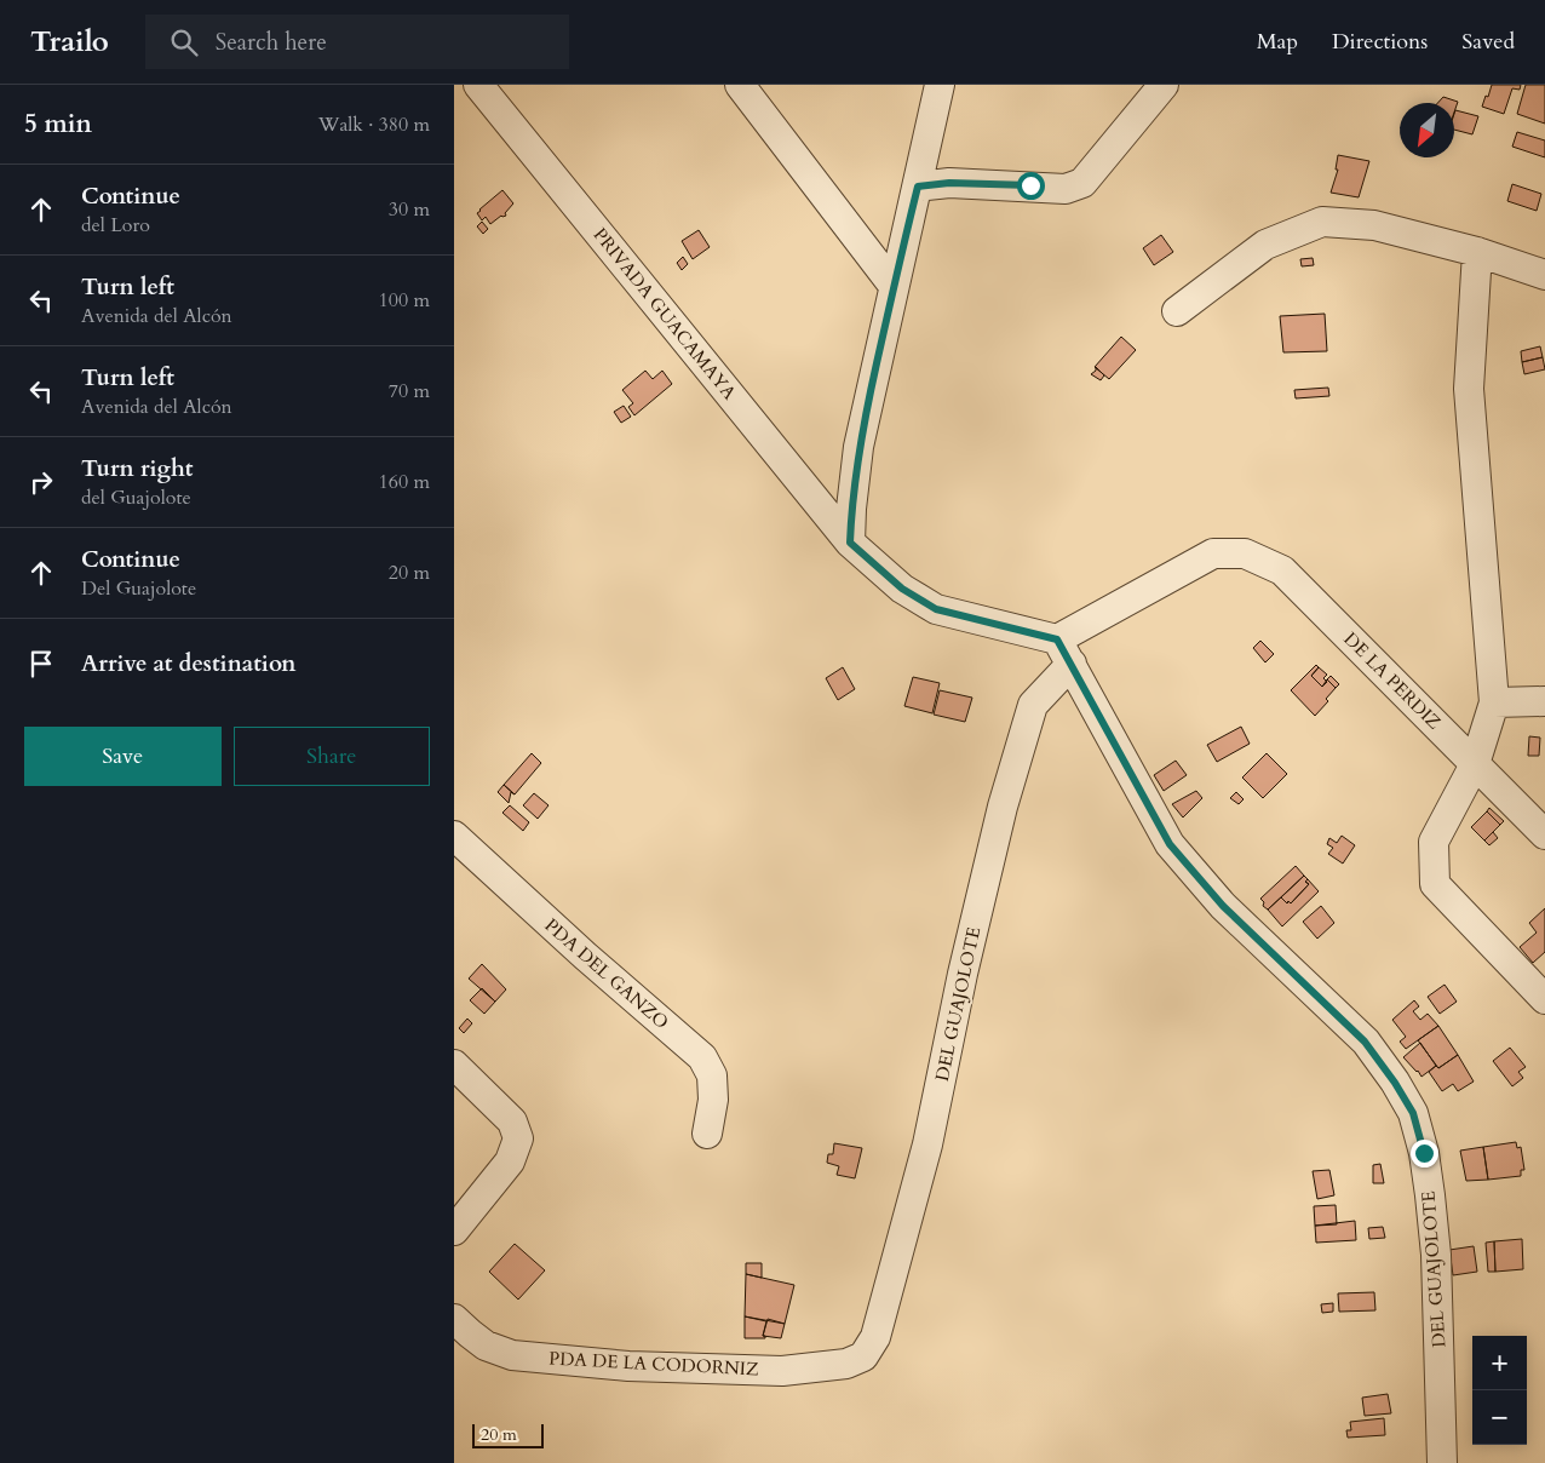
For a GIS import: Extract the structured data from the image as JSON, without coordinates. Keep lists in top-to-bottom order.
{
  "streets": {
    "street": [
      "PRIVADA GUACAMAYA",
      "DE LA PERDIZ",
      "PDA DEL GANZO",
      "DEL GUAJOLOTE",
      "PDA DE LA CODORNIZ"
    ]
  },
  "crossings": [
    ["PRIVADA GUACAMAYA", "DE LA PERDIZ"],
    ["DEL GUAJOLOTE", "PDA DE LA CODORNIZ"]
  ],
  "scale_bar": "20 m",
  "north": "bottom left",
  "page": {
    "header": "Trailo",
    "search": "Search here",
    "nav": ["Map", "Directions", "Saved"],
    "heading": ["5 min", "Walk · 380 m"],
    "list": [
      ["Continue", "del Loro", "30 m"],
      ["Turn left", "Avenida del Alcón", "100 m"],
      ["Turn left", "Avenida del Alcón", "70 m"],
      ["Turn right", "del Guajolote", "160 m"],
      ["Continue", "Del Guajolote", "20 m"],
      "Arrive at destination"
    ],
    "buttons": ["Save", "Share"],
    "map_buttons": ["+", "−"],
    "scale": "20 m"
  }
}
